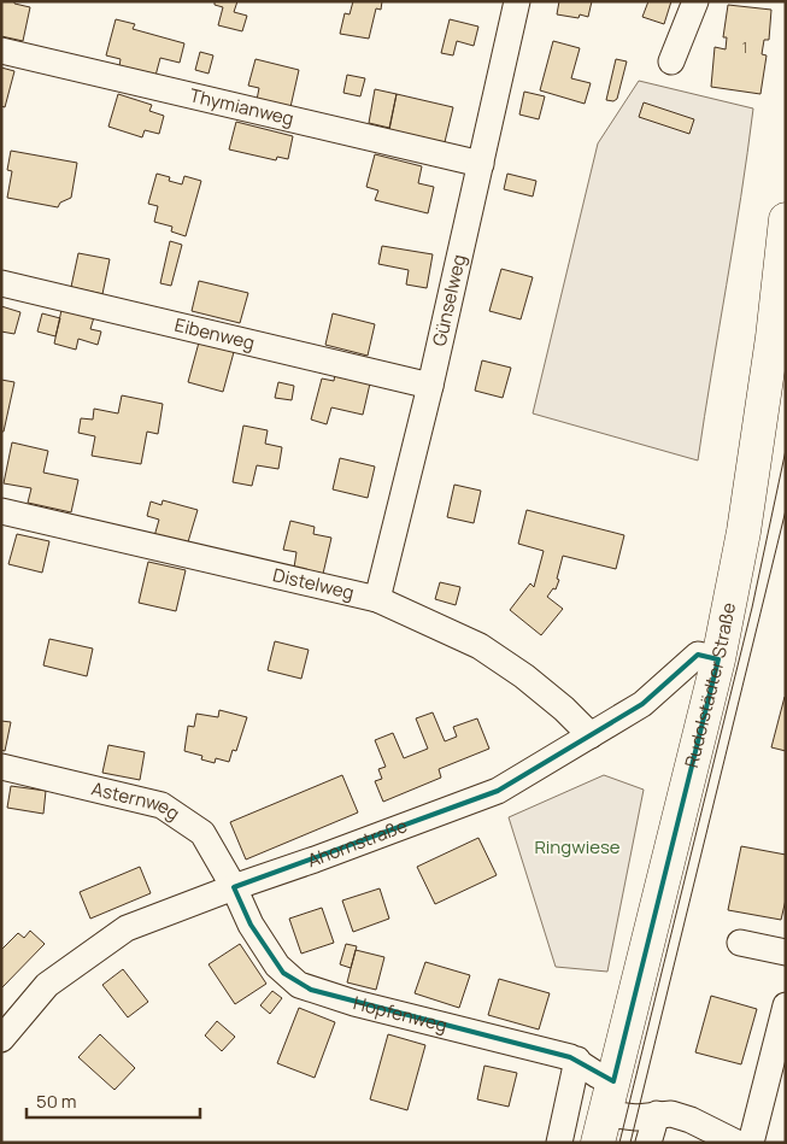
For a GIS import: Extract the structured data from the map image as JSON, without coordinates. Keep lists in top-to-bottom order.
{
  "streets": {
    "main road": ["Rudolstädter Straße"],
    "street": [
      "Thymianweg",
      "Günselweg",
      "Eibenweg",
      "Distelweg",
      "Asternweg",
      "Ahornstraße",
      "Hopfenweg"
    ]
  },
  "crossings": [
    ["Thymianweg", "Günselweg"],
    ["Günselweg", "Eibenweg"],
    ["Günselweg", "Distelweg"],
    ["Distelweg", "Ahornstraße"],
    ["Rudolstädter Straße", "Ahornstraße"],
    ["Rudolstädter Straße", "Hopfenweg"],
    ["Asternweg", "Ahornstraße"],
    ["Asternweg", "Hopfenweg"],
    ["Ahornstraße", "Hopfenweg"]
  ],
  "parks": ["Ringwiese"],
  "house_numbers": ["1"],
  "scale_bar": "50 m"
}
